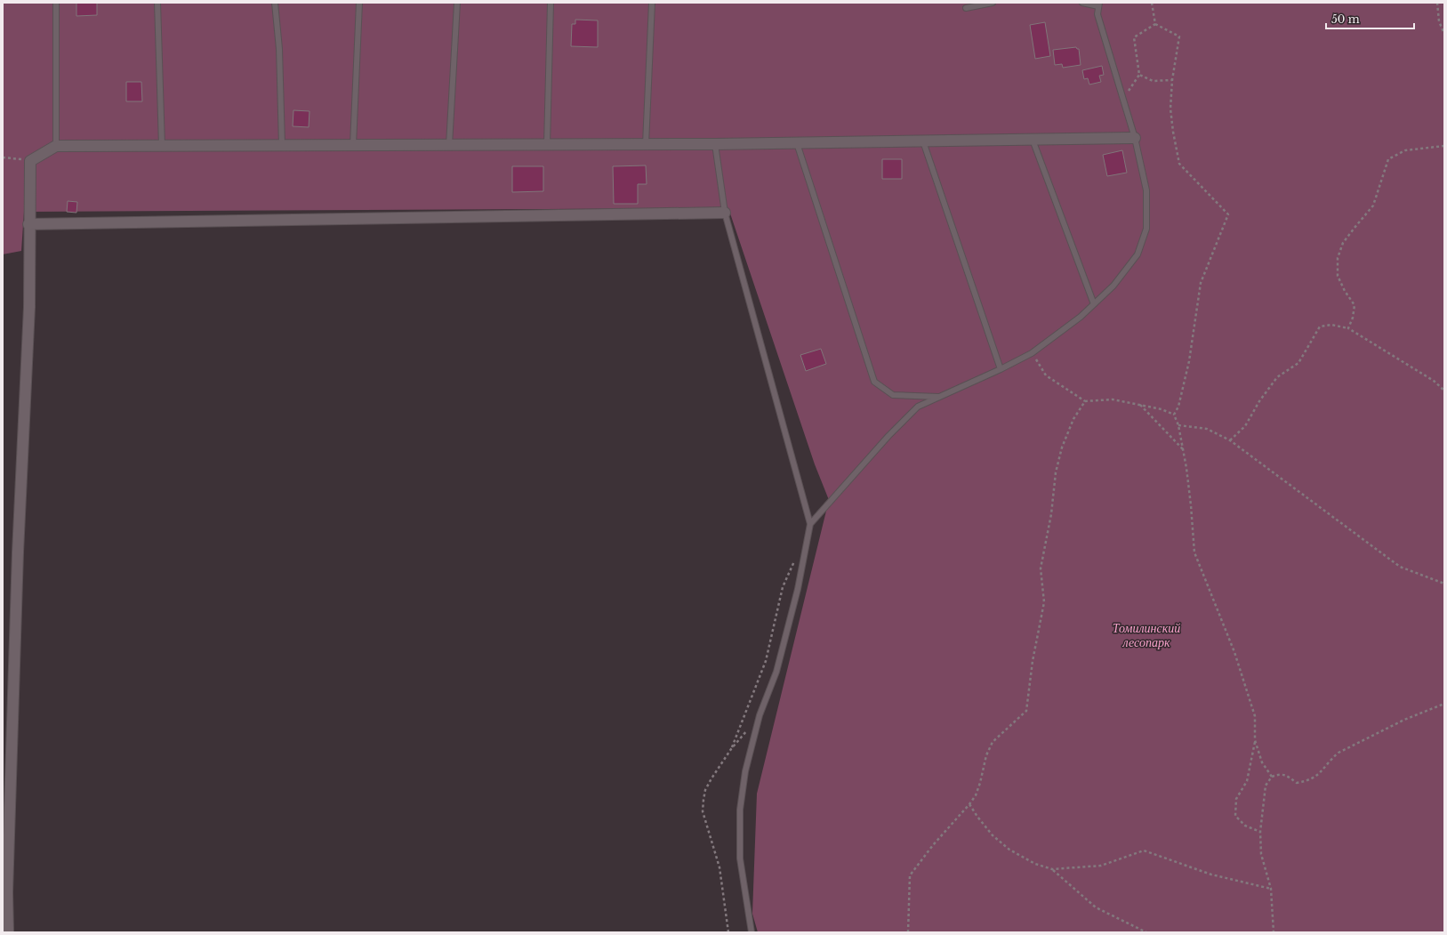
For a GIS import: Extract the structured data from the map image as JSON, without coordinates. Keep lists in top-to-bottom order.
{
  "parks": ["Томилинский лесопарк"],
  "scale_bar": "50 m"
}
